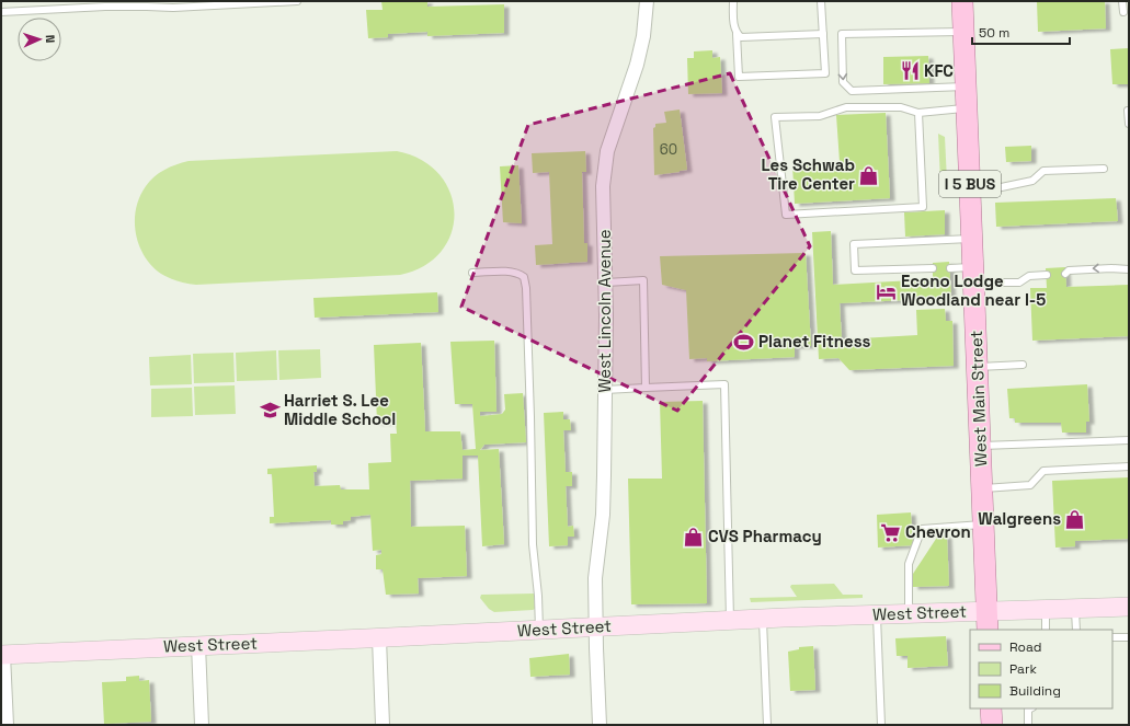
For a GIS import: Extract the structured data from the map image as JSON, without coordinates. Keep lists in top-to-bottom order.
{
  "streets": {
    "main road": ["I 5 BUS", "West Main Street", "West Street"],
    "street": ["West Lincoln Avenue"]
  },
  "crossings": [
    ["West Lincoln Avenue", "West Street"],
    ["West Main Street", "West Street"]
  ],
  "places": {
    "restaurant": ["KFC"],
    "shop": ["Les Schwab Tire Center", "Walgreens", "CVS Pharmacy"],
    "hotel": ["Econo Lodge Woodland near I-5"],
    "sports": ["Planet Fitness"],
    "school or university": ["Harriet S. Lee Middle School"],
    "supermarket": ["Chevron"]
  },
  "house_numbers": ["60"],
  "legend": ["Road", "Park", "Building"],
  "scale_bar": "50 m",
  "north": "right"
}
